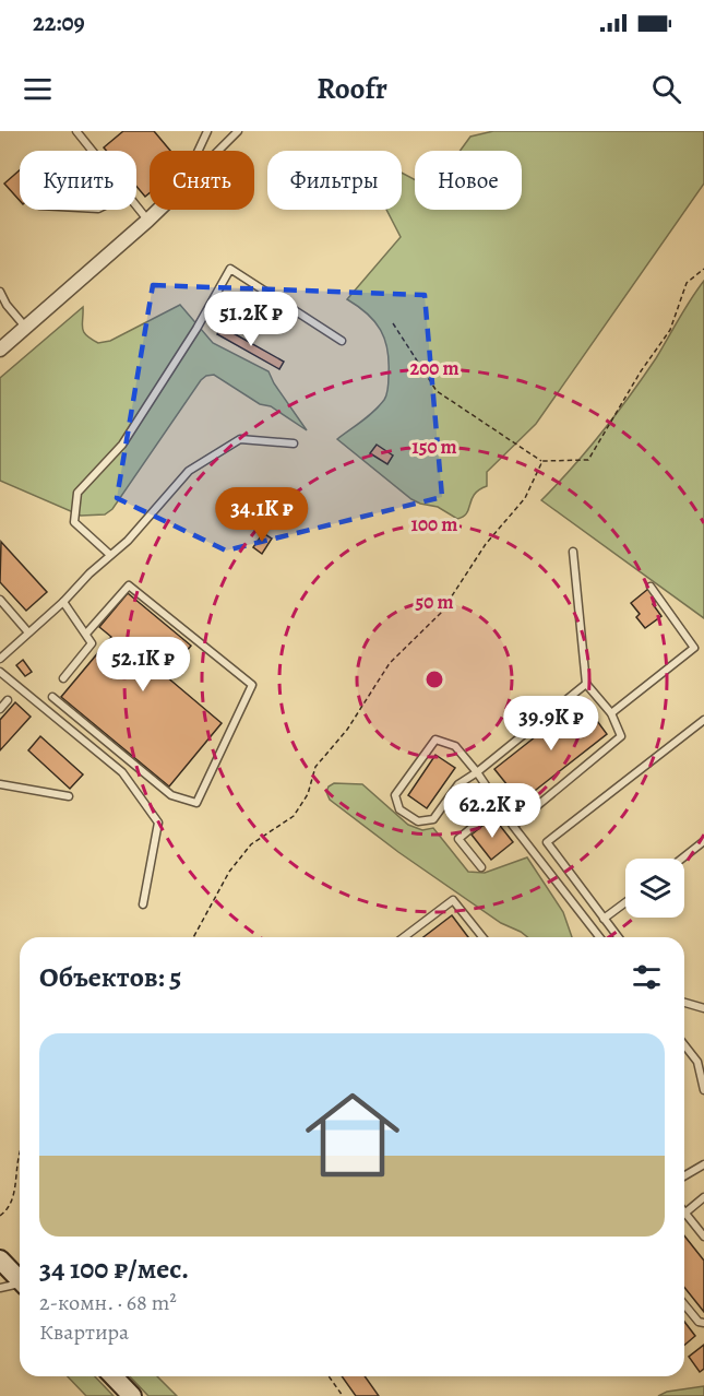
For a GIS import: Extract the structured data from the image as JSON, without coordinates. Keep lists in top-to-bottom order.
{
  "page": {
    "status": "22:09",
    "header": "Roofr",
    "chip": [
      "Купить",
      "Снять",
      "Фильтры",
      "Новое"
    ],
    "price": [
      "51.2K ₽",
      "34.1K ₽",
      "52.1K ₽",
      "39.9K ₽",
      "62.2K ₽"
    ],
    "heading": "Объектов: 5",
    "list": [
      {
        "name": "34 100 ₽/мес.",
        "note": "2-комн. · 68 m² · Квартира"
      }
    ]
  },
  "rings": [
    "200 m",
    "150 m",
    "100 m",
    "50 m"
  ]
}
